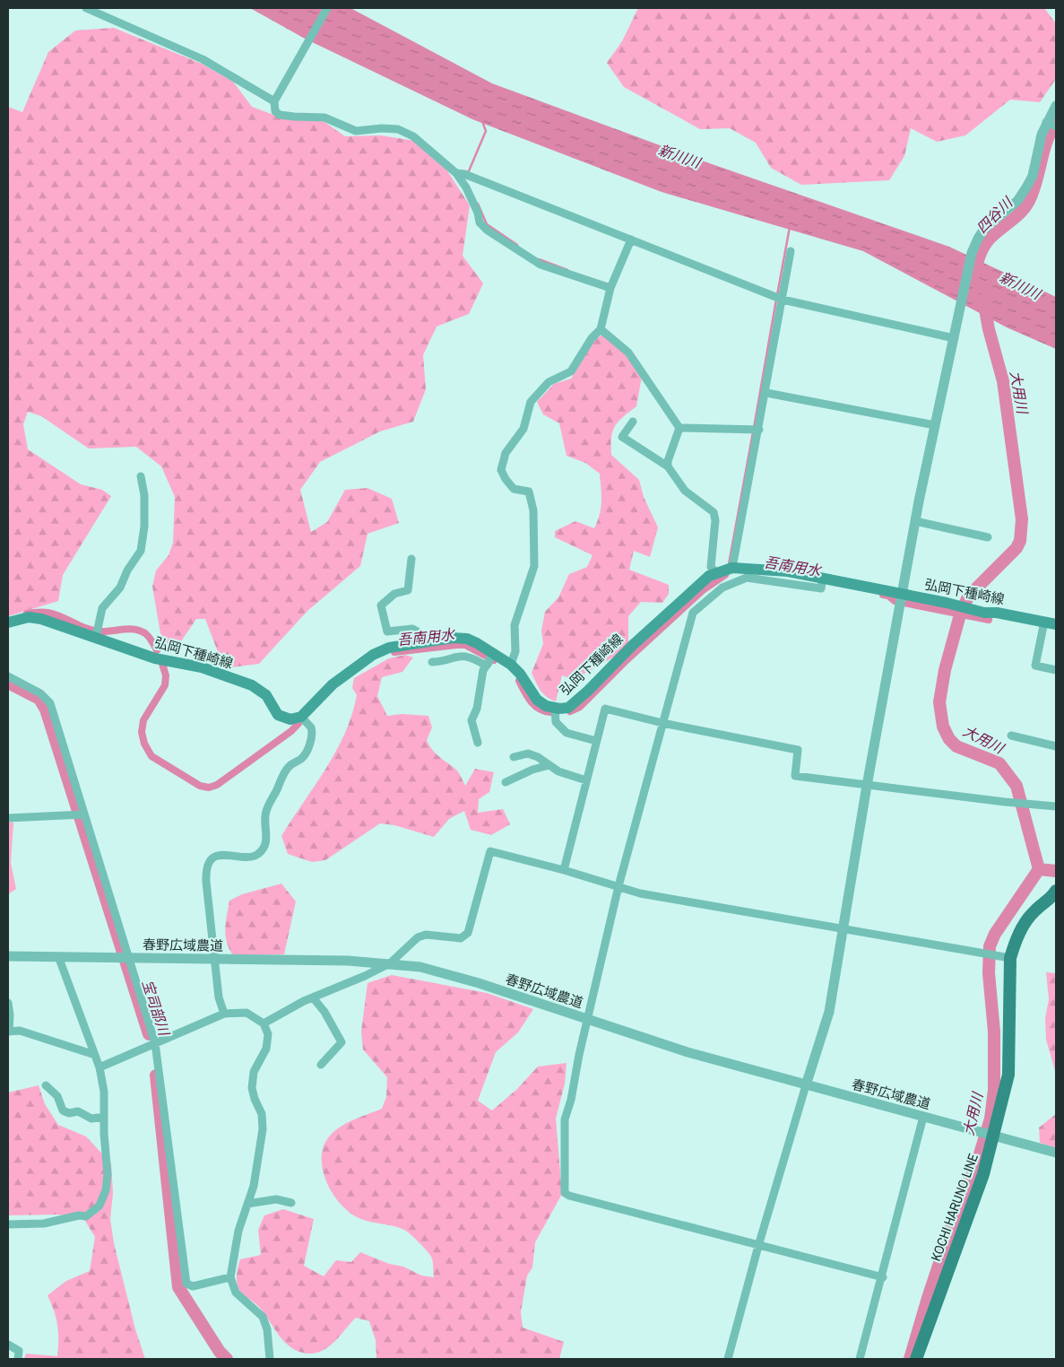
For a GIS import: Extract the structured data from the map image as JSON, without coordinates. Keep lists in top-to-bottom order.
{
  "streets": {
    "main road": ["弘岡下種崎線", "KOCHI HARUNO LINE"],
    "street": ["春野広域農道"]
  },
  "crossings": [
    ["春野広域農道", "KOCHI HARUNO LINE"]
  ],
  "water": [
    "新川川",
    "四谷川",
    "大用川",
    "吾南用水",
    "宝司部川"
  ]
}
